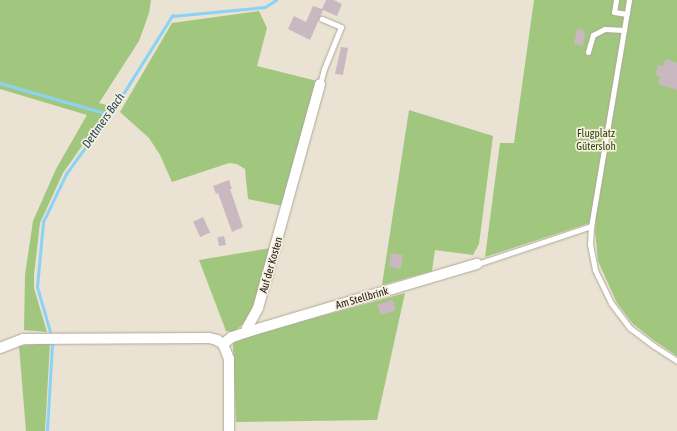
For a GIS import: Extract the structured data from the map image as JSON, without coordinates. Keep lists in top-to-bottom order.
{
  "streets": {
    "street": ["Auf der Kosten", "Am Stellbrink"]
  },
  "crossings": [
    ["Auf der Kosten", "Am Stellbrink"]
  ],
  "water": ["Dettmers Bach"],
  "parks": ["Flugplatz Gütersloh"]
}
